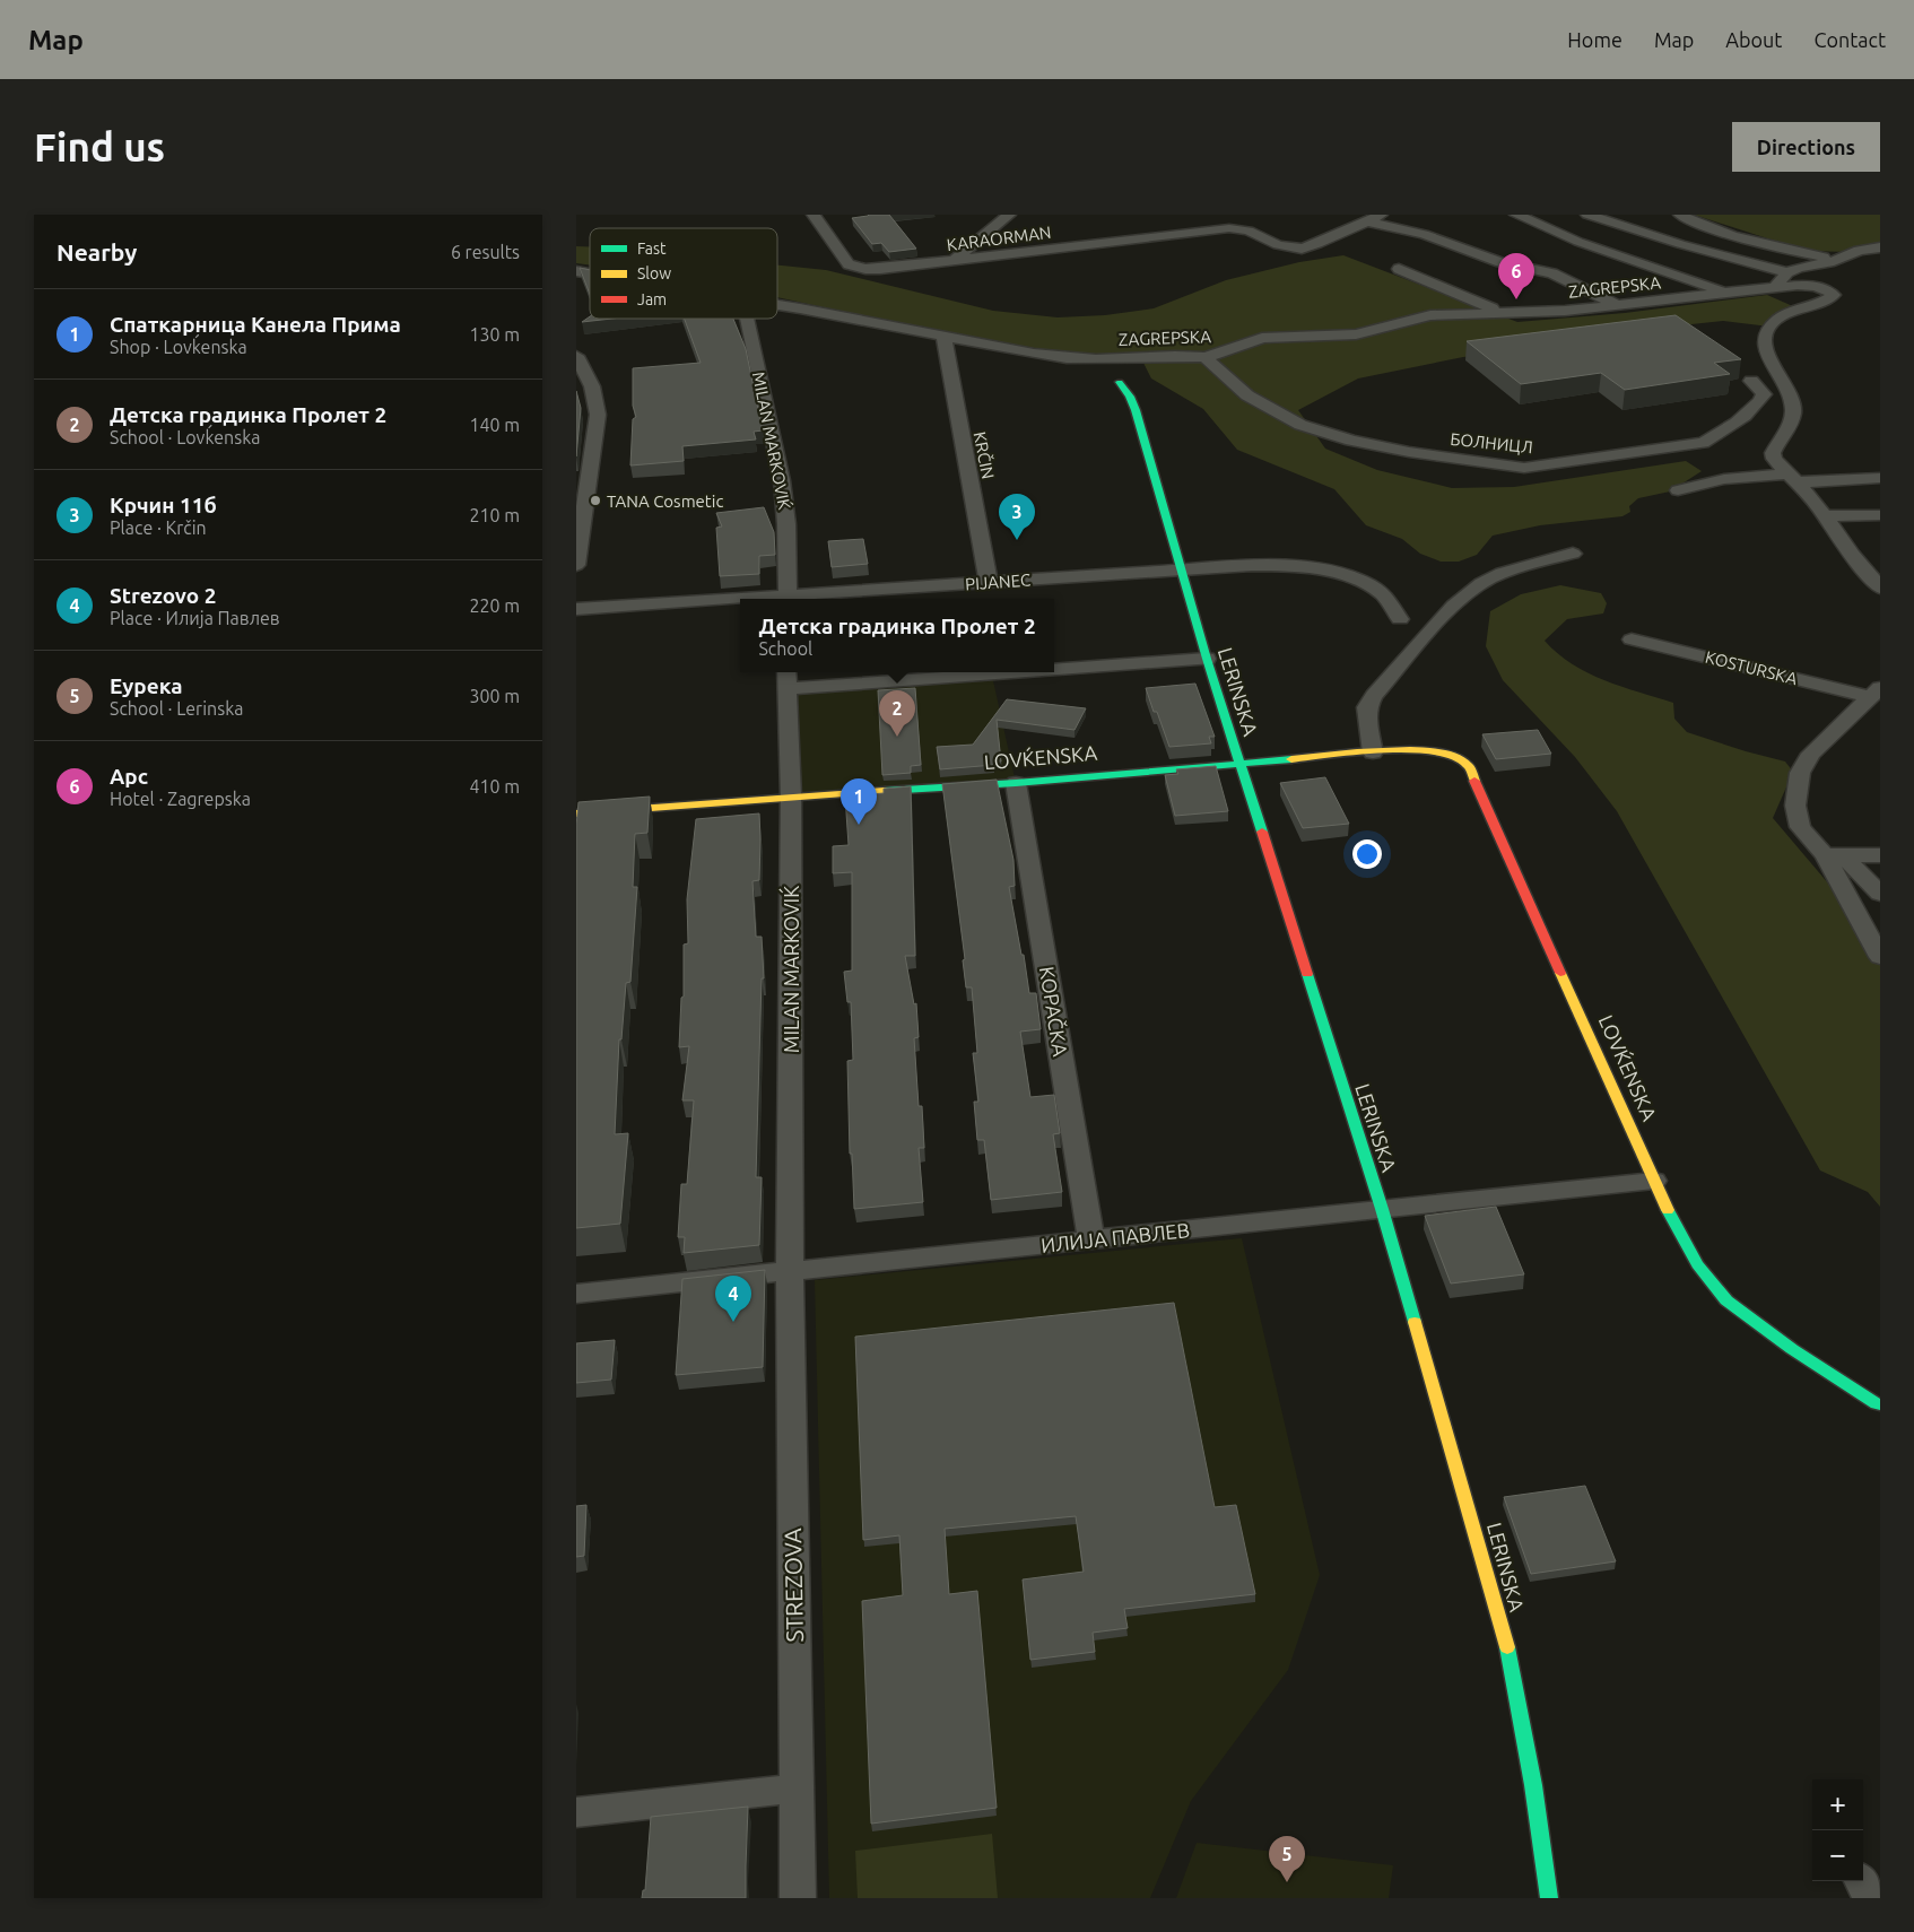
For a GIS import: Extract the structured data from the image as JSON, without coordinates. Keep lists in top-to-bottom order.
{
  "streets": {
    "street": [
      "KARAORMAN",
      "ZAGREPSKA",
      "MILAN MARKOVIḰ",
      "БОЛНИЦЛ",
      "KRČIN",
      "PIJANEC",
      "KOSTURSKA",
      "LERINSKA",
      "LOVḰENSKA",
      "KOPAČKA",
      "ИЛИЈА ПАВЛЕВ",
      "STREZOVA"
    ]
  },
  "crossings": [
    ["ZAGREPSKA", "БОЛНИЦЛ"],
    ["ZAGREPSKA", "KRČIN"],
    ["MILAN MARKOVIḰ", "PIJANEC"],
    ["MILAN MARKOVIḰ", "LOVḰENSKA"],
    ["MILAN MARKOVIḰ", "ИЛИЈА ПАВЛЕВ"],
    ["MILAN MARKOVIḰ", "STREZOVA"],
    ["KRČIN", "PIJANEC"],
    ["PIJANEC", "LERINSKA"],
    ["LERINSKA", "LOVḰENSKA"],
    ["LERINSKA", "ИЛИЈА ПАВЛЕВ"],
    ["LOVḰENSKA", "KOPAČKA"],
    ["LOVḰENSKA", "ИЛИЈА ПАВЛЕВ"],
    ["KOPAČKA", "ИЛИЈА ПАВЛЕВ"],
    ["ИЛИЈА ПАВЛЕВ", "STREZOVA"]
  ],
  "places": ["TANA Cosmetic"],
  "legend": ["Fast", "Slow", "Jam"],
  "page": {
    "header": "Map",
    "nav": [
      "Home",
      "Map",
      "About",
      "Contact"
    ],
    "buttons": "Directions",
    "title": "Find us",
    "heading": ["Nearby", "6 results"],
    "pins": [
      "6",
      "3",
      "2",
      "1",
      "4",
      "5"
    ],
    "list": [
      {
        "mark": "1",
        "name": "Спаткарница Канела Прима",
        "note": "Shop · Lovḱenska",
        "value": "130 m"
      },
      {
        "mark": "2",
        "name": "Детска градинка Пролет 2",
        "note": "School · Lovḱenska",
        "value": "140 m"
      },
      {
        "mark": "3",
        "name": "Крчин 11б",
        "note": "Place · Krčin",
        "value": "210 m"
      },
      {
        "mark": "4",
        "name": "Strezovo 2",
        "note": "Place · Илија Павлев",
        "value": "220 m"
      },
      {
        "mark": "5",
        "name": "Еурека",
        "note": "School · Lerinska",
        "value": "300 m"
      },
      {
        "mark": "6",
        "name": "Арс",
        "note": "Hotel · Zagrepska",
        "value": "410 m"
      }
    ],
    "popup": ["Детска градинка Пролет 2", "School"],
    "map_buttons": ["+", "−"]
  }
}
